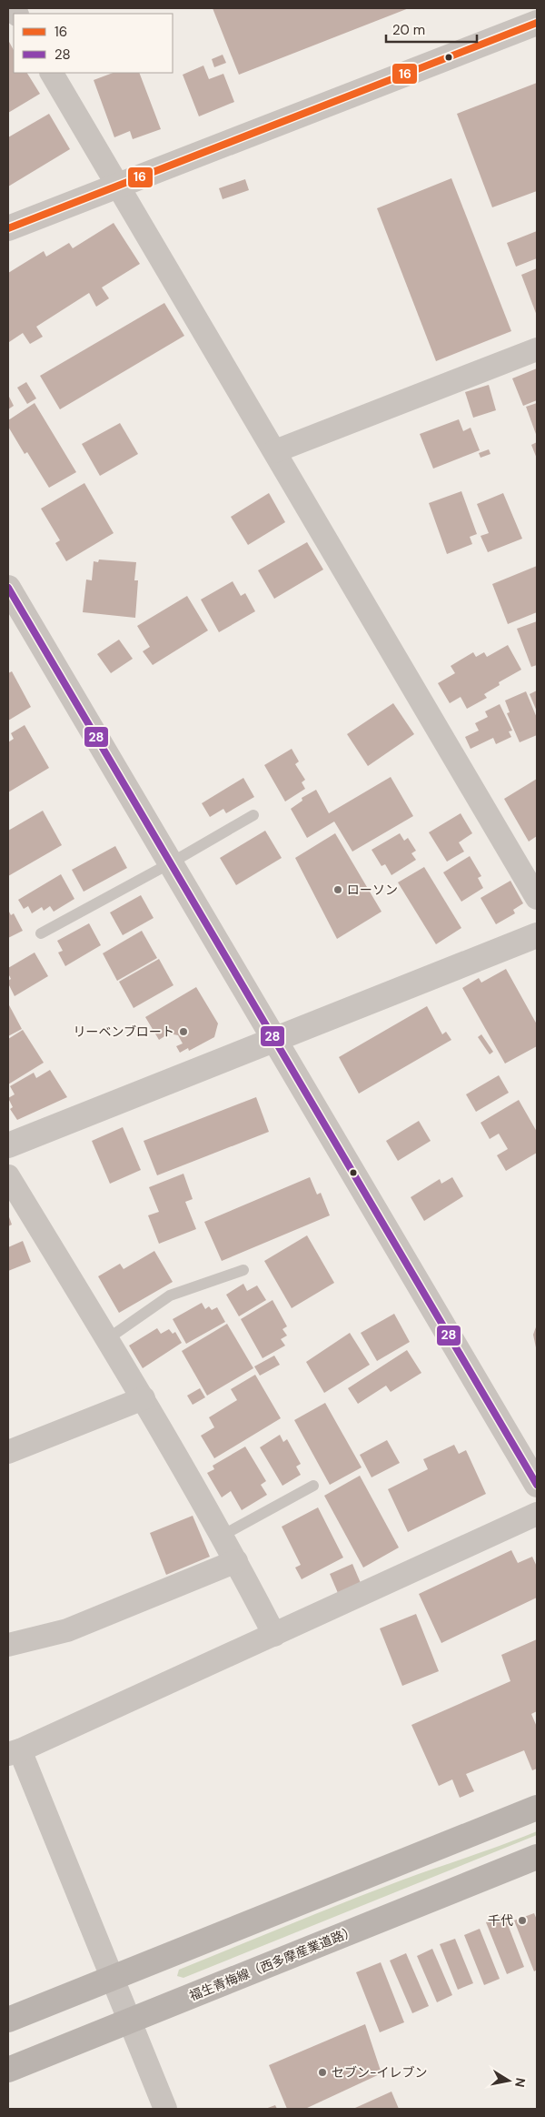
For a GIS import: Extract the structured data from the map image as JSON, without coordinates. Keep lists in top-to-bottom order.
{
  "streets": {
    "main road": ["福生青梅線（西多摩産業道路）"]
  },
  "places": [
    "ローソン",
    "リーベンブロート",
    "千代",
    "セブン-イレブン"
  ],
  "lines": ["transit line 16", "transit line 28"],
  "legend": ["16", "28"],
  "scale_bar": "20 m",
  "north": "right"
}
